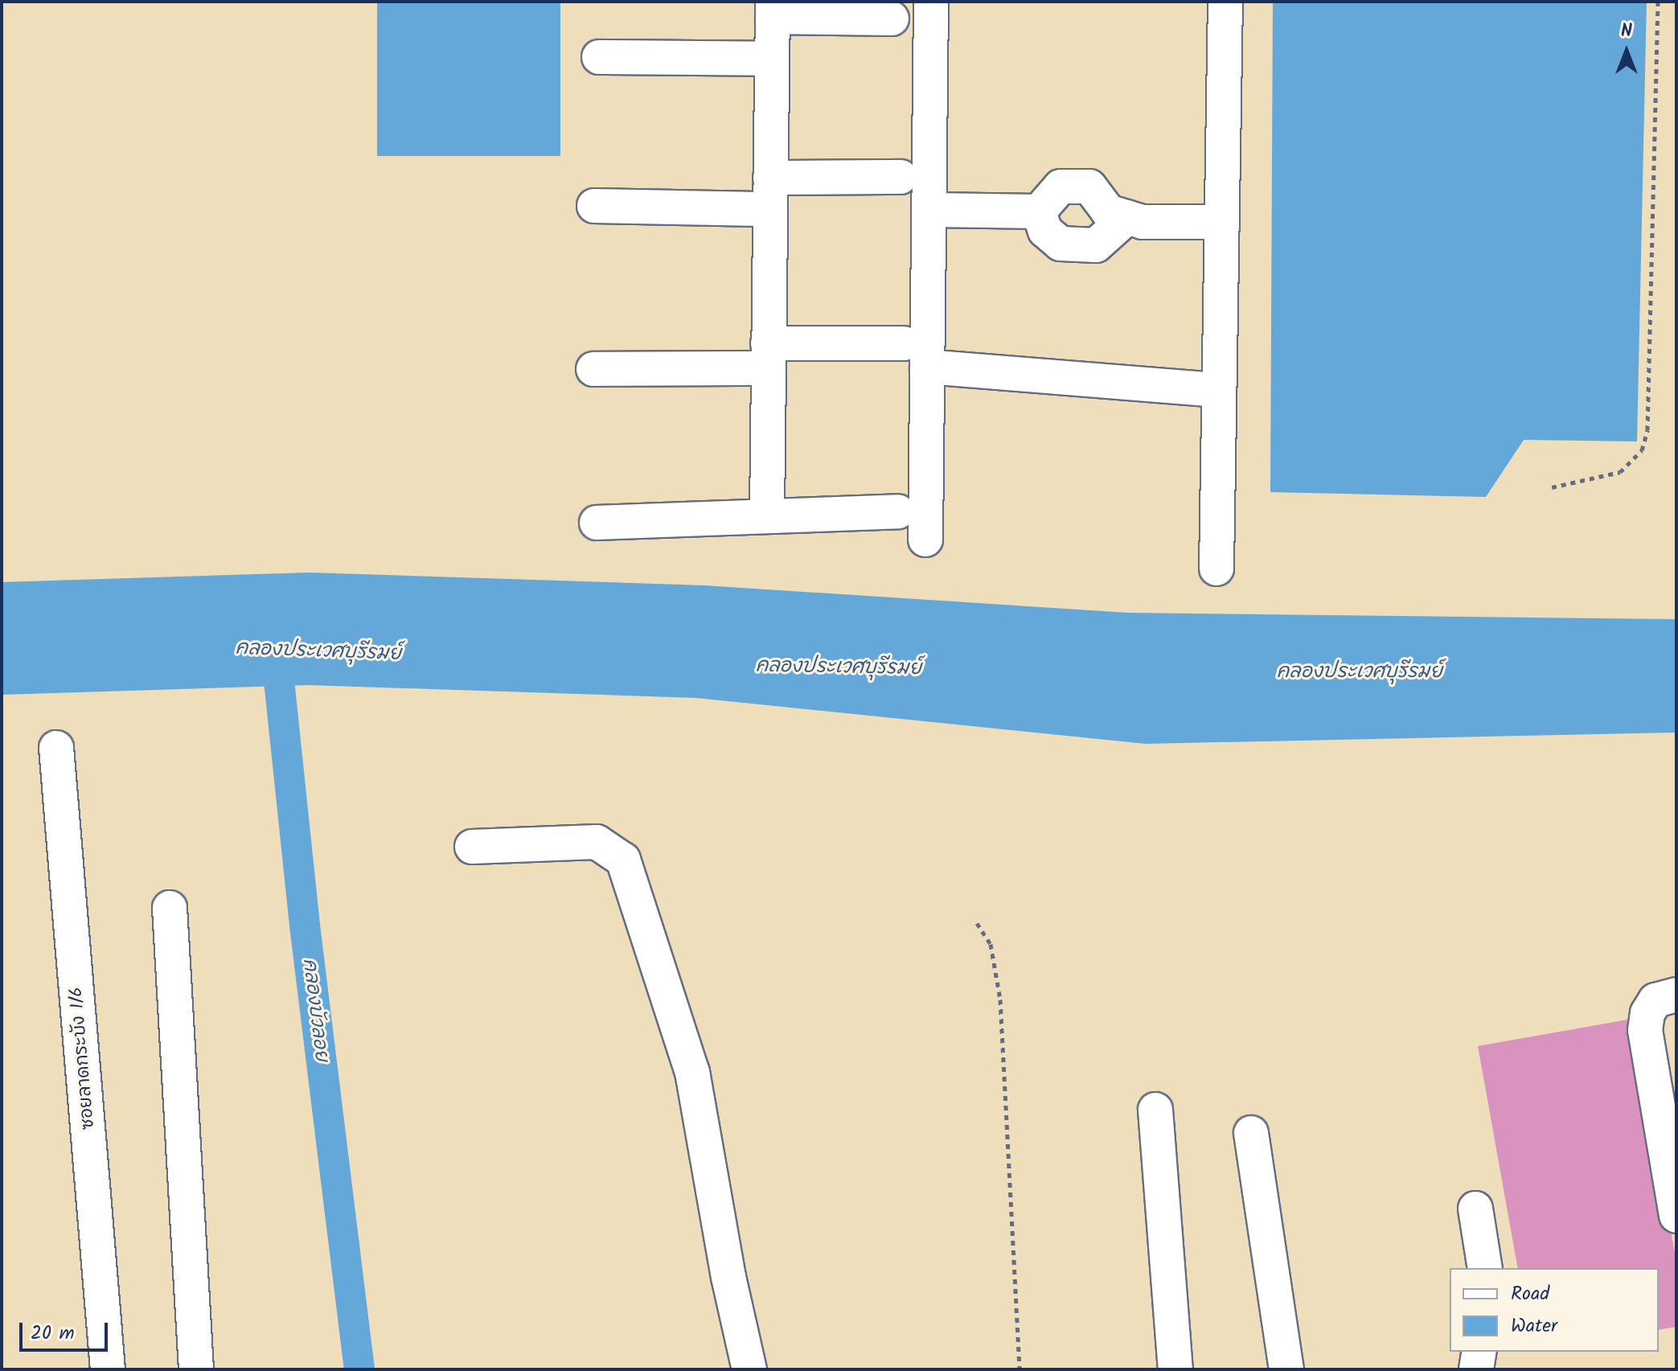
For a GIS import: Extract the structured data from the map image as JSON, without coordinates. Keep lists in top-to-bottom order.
{
  "streets": {
    "street": ["ซอยลาดกระบัง 1/6"]
  },
  "water": ["คลองประเวศบุรีรมย์", "คลองบัวลอย"],
  "legend": ["Road", "Water"],
  "scale_bar": "20 m",
  "north": "top"
}
